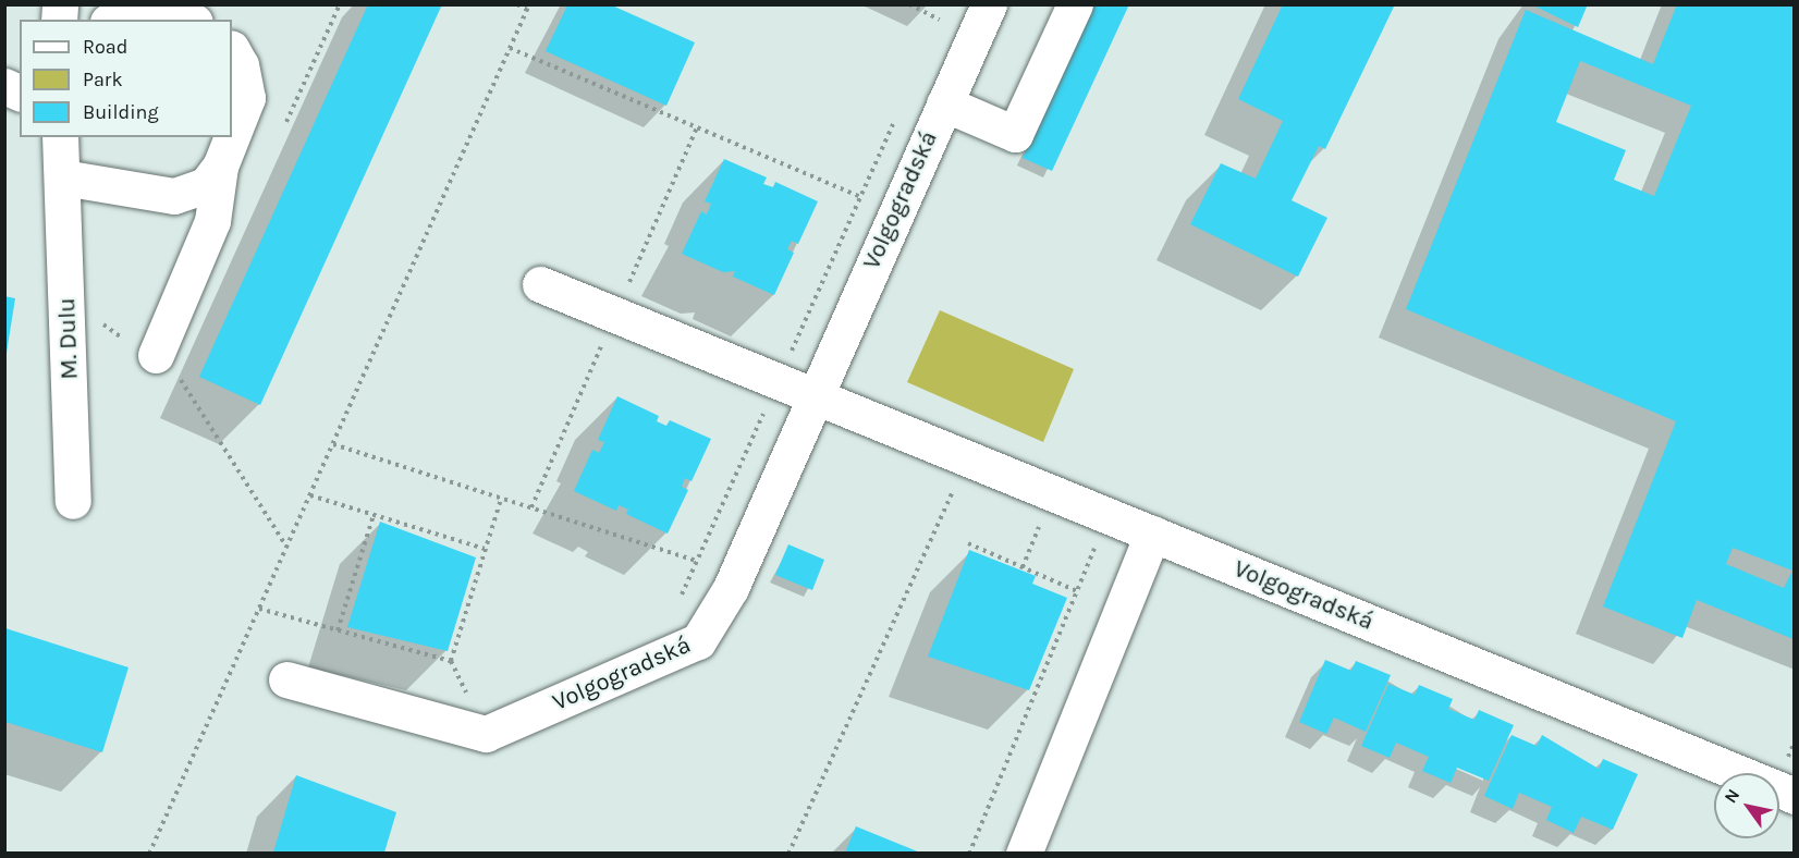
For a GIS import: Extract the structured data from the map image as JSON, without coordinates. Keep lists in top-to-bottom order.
{
  "streets": {
    "street": ["Volgogradská", "M. Dulu"]
  },
  "legend": ["Road", "Park", "Building"],
  "north": "top left"
}
